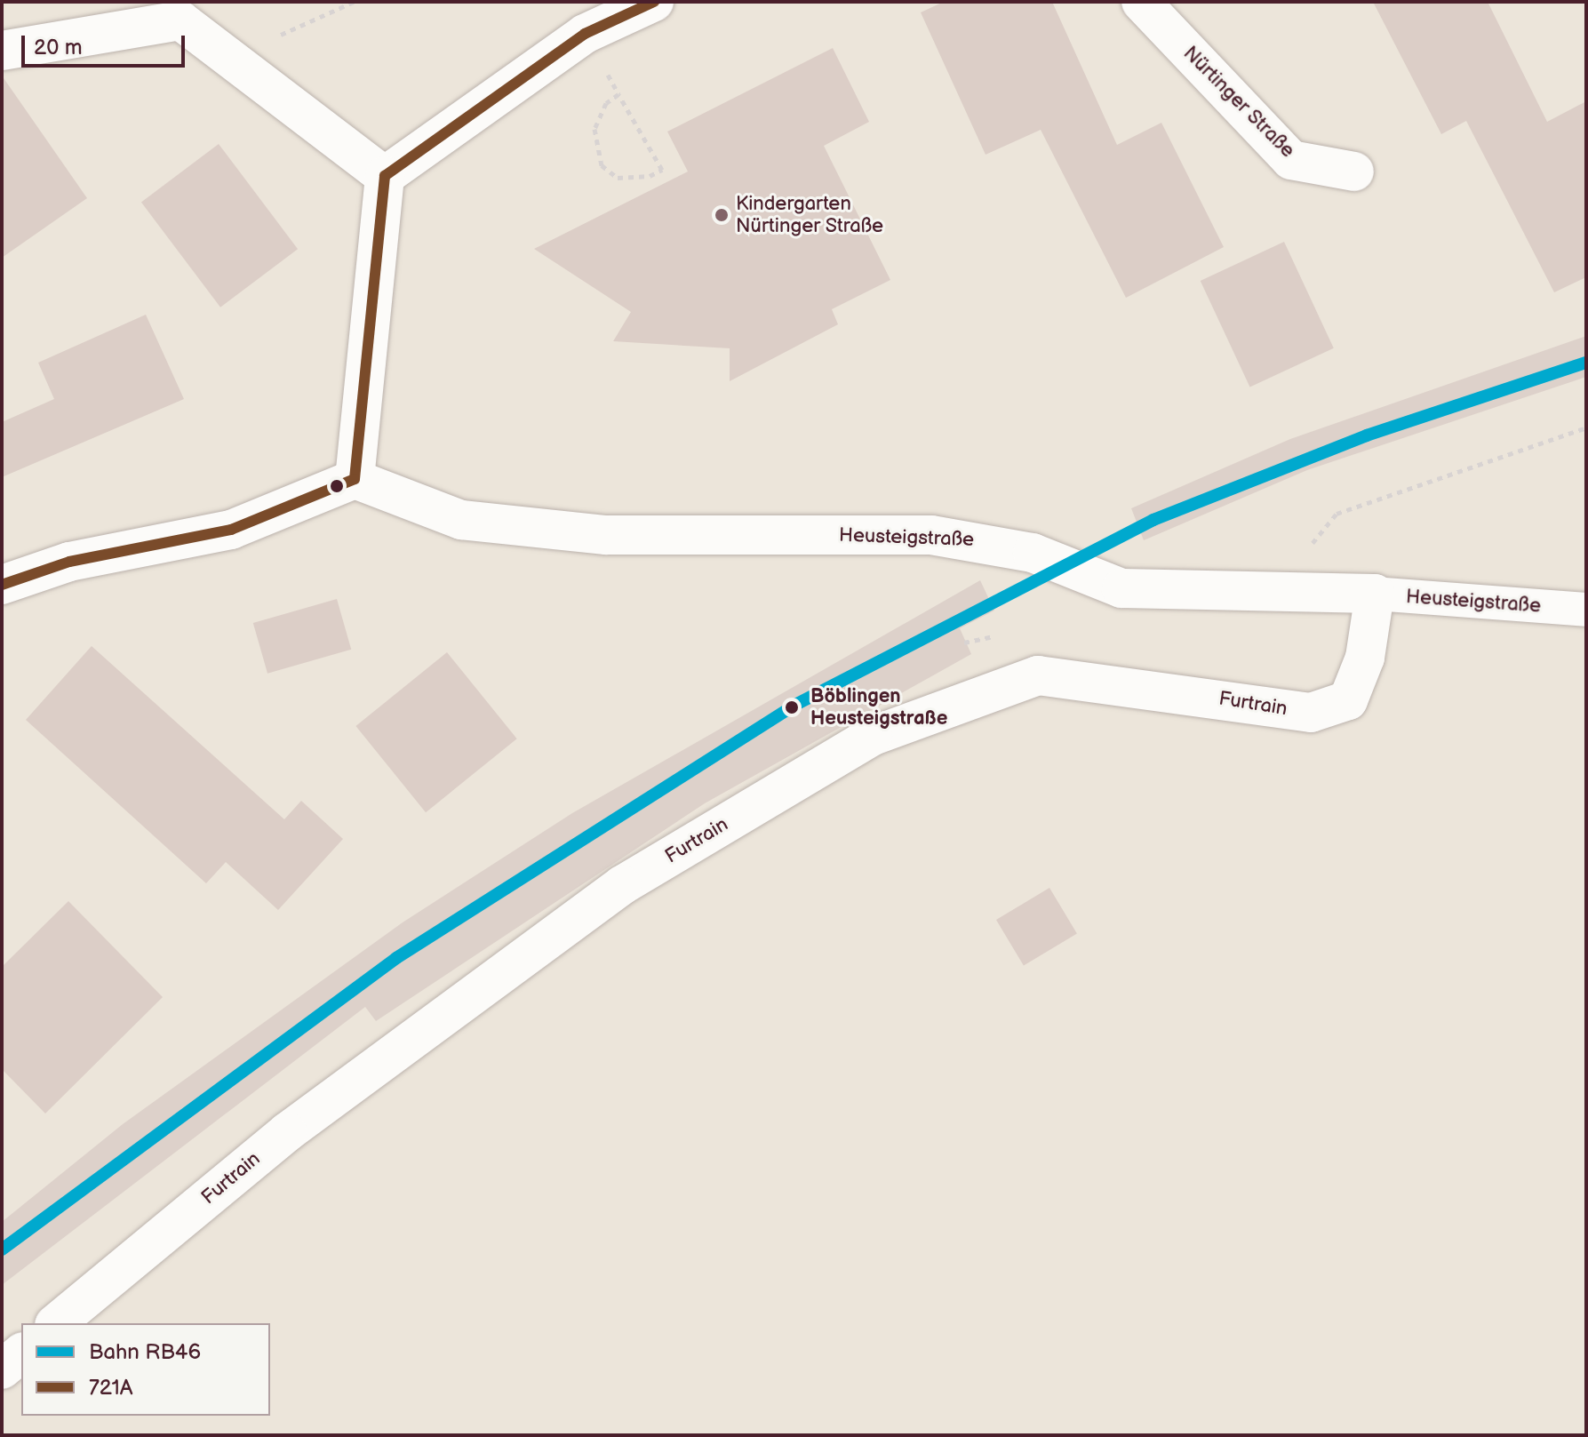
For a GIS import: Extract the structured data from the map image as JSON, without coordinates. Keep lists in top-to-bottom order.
{
  "streets": {
    "street": ["Nürtinger Straße", "Heusteigstraße", "Furtrain"]
  },
  "crossings": [
    ["Heusteigstraße", "Furtrain"]
  ],
  "places": ["Kindergarten Nürtinger Straße", "Böblingen Heusteigstraße"],
  "lines": ["transit line 721A", "rail line RB46"],
  "legend": ["Bahn RB46", "721A"],
  "scale_bar": "20 m"
}
